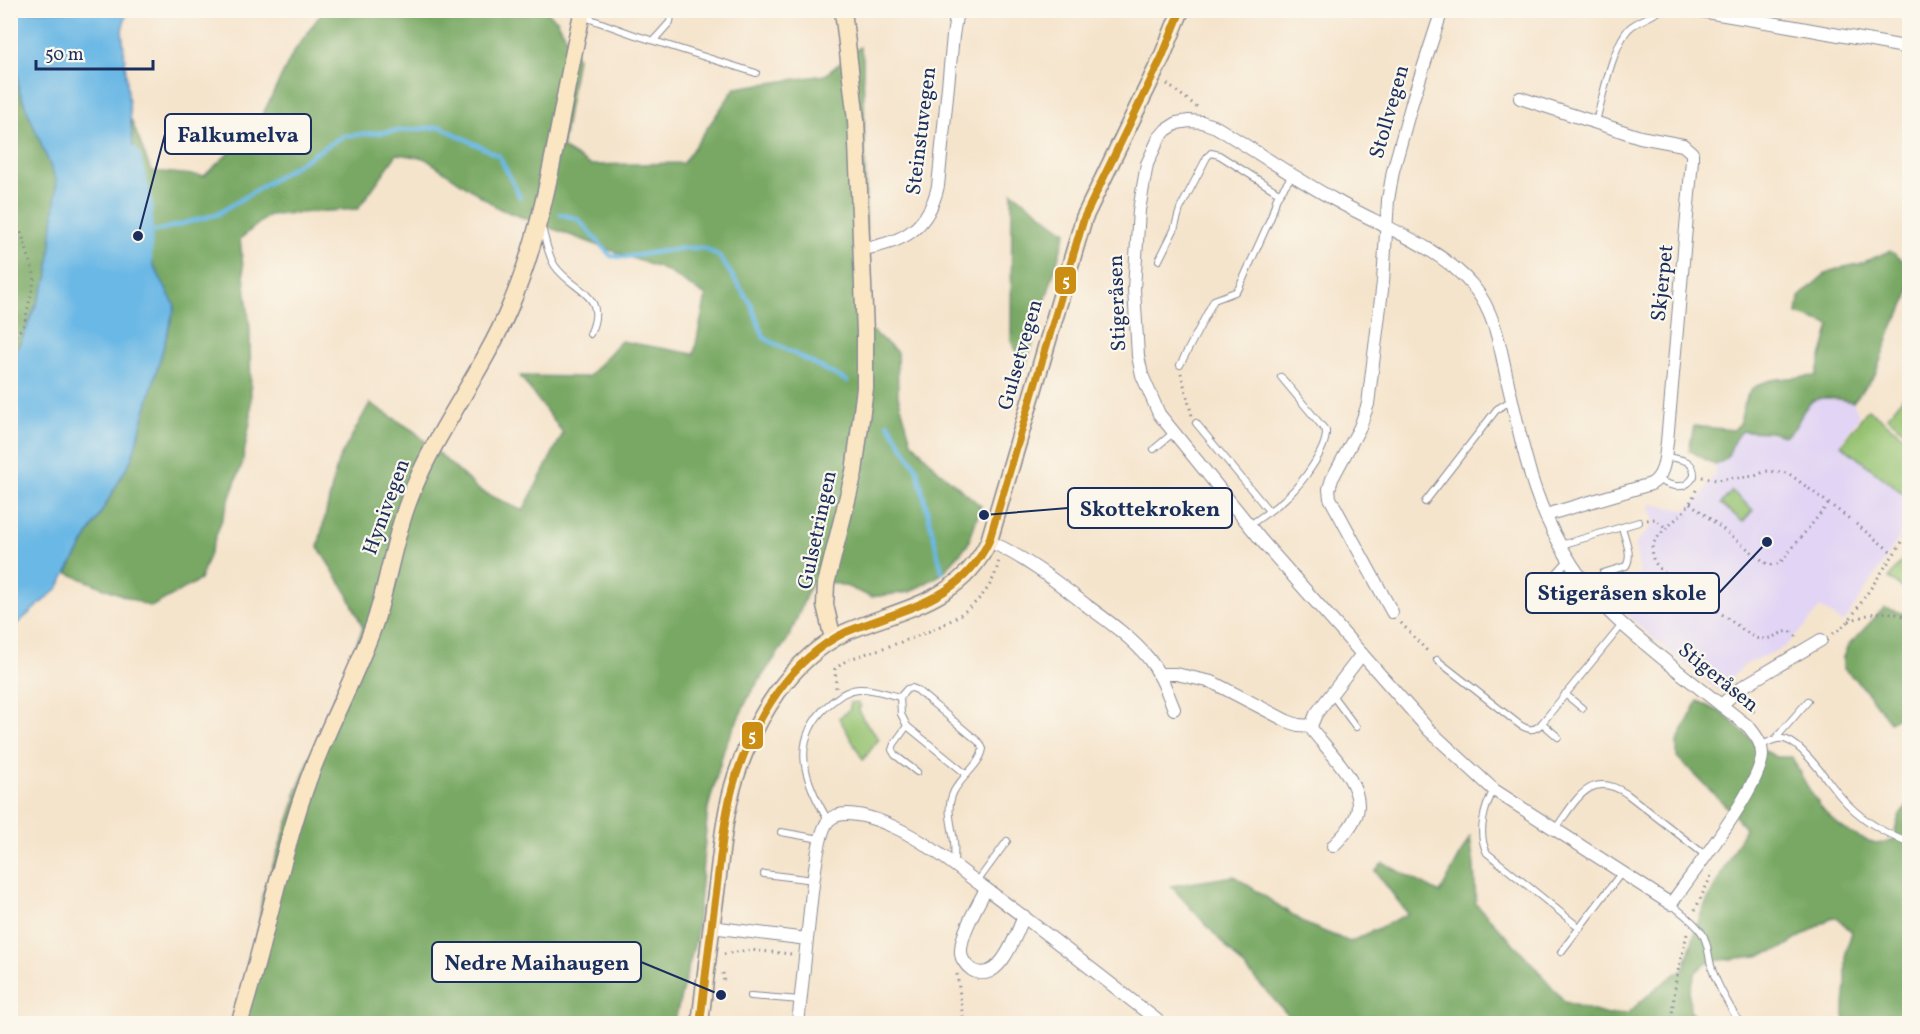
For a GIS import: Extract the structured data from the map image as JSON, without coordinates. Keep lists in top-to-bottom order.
{
  "streets": {
    "street": [
      "Stollvegen",
      "Steinstuvegen",
      "Skjerpet",
      "Stigeråsen",
      "Gulsetvegen",
      "Hynivegen",
      "Gulsetringen"
    ]
  },
  "crossings": [
    ["Stollvegen", "Stigeråsen"],
    ["Steinstuvegen", "Gulsetringen"],
    ["Gulsetvegen", "Gulsetringen"]
  ],
  "places": [
    "Falkumelva",
    "Skottekroken",
    "Stigeråsen skole",
    "Nedre Maihaugen"
  ],
  "lines": ["transit line 5"],
  "scale_bar": "50 m"
}
